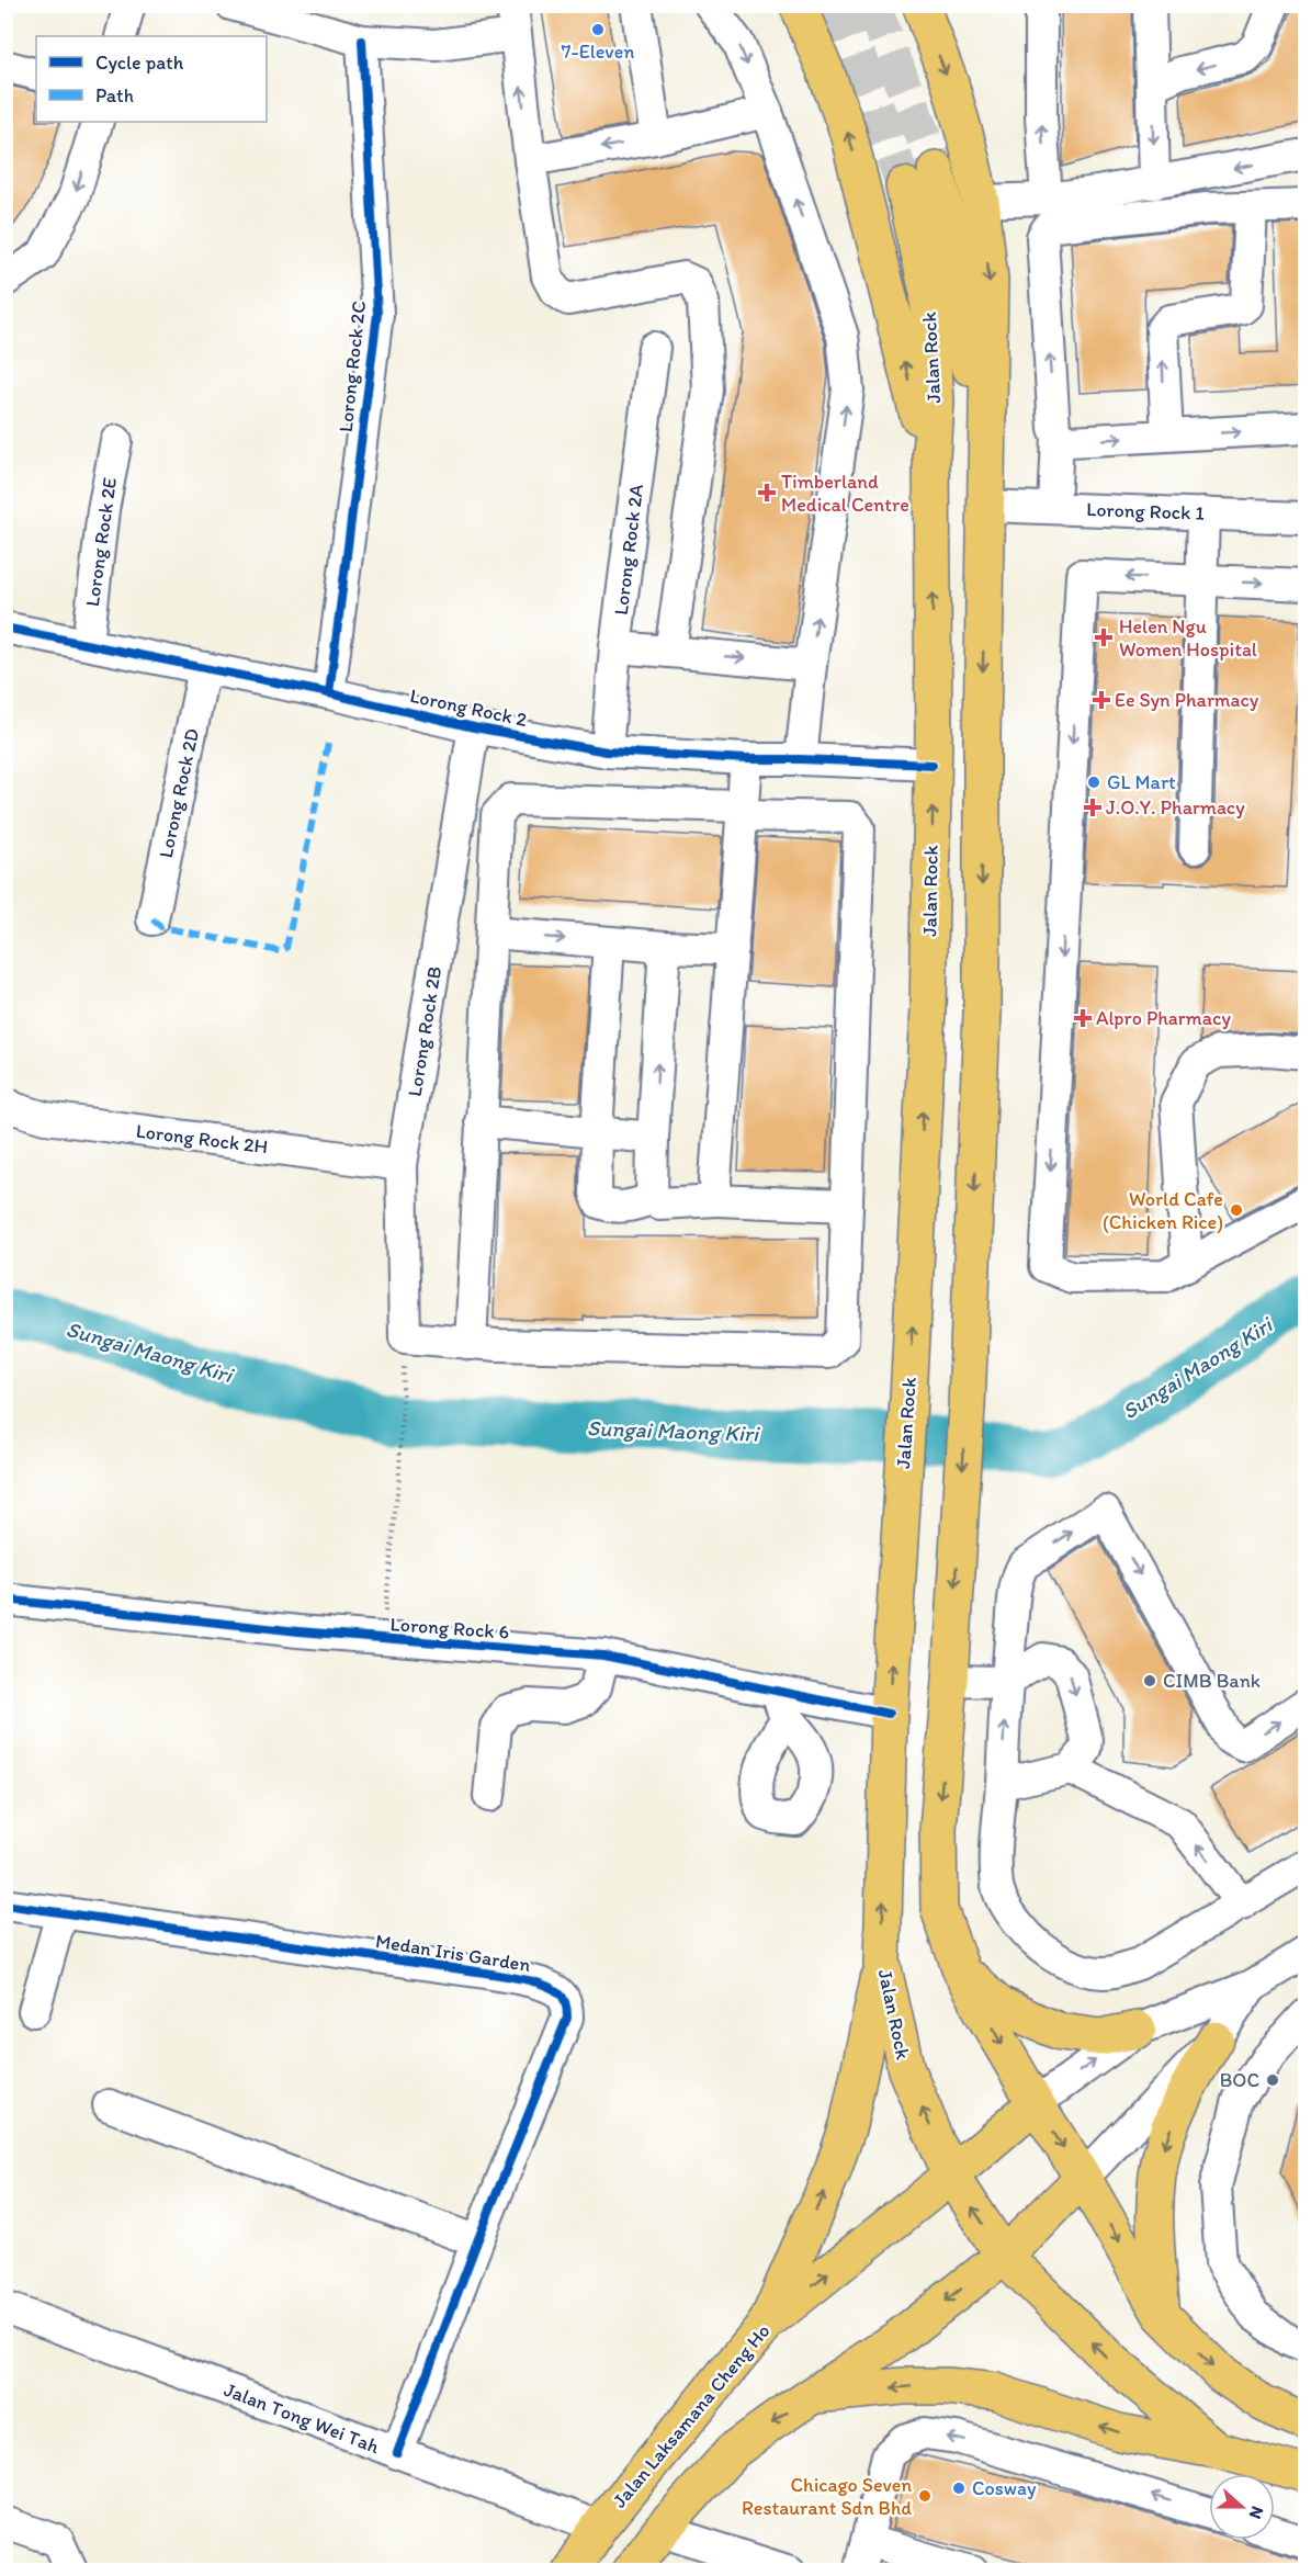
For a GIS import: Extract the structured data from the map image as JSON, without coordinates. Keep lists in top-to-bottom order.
{
  "streets": {
    "main road": ["Jalan Rock", "Jalan Laksamana Cheng Ho"],
    "street": [
      "Lorong Rock 2C",
      "Lorong Rock 1",
      "Lorong Rock 2E",
      "Lorong Rock 2A",
      "Lorong Rock 2",
      "Lorong Rock 2D",
      "Lorong Rock 2B",
      "Lorong Rock 2H",
      "Lorong Rock 6",
      "Medan Iris Garden",
      "Jalan Tong Wei Tah"
    ]
  },
  "crossings": [
    ["Jalan Rock", "Lorong Rock 1"],
    ["Jalan Rock", "Lorong Rock 2"],
    ["Jalan Rock", "Lorong Rock 6"],
    ["Jalan Rock", "Jalan Laksamana Cheng Ho"],
    ["Lorong Rock 2C", "Lorong Rock 2"],
    ["Lorong Rock 2E", "Lorong Rock 2"],
    ["Lorong Rock 2A", "Lorong Rock 2"],
    ["Lorong Rock 2", "Lorong Rock 2D"],
    ["Lorong Rock 2", "Lorong Rock 2B"],
    ["Lorong Rock 2B", "Lorong Rock 2H"],
    ["Medan Iris Garden", "Jalan Tong Wei Tah"],
    ["Jalan Laksamana Cheng Ho", "Jalan Tong Wei Tah"]
  ],
  "water": ["Sungai Maong Kiri"],
  "places": {
    "other": [
      "7-Eleven",
      "GL Mart",
      "World Cafe (Chicken Rice)",
      "CIMB Bank",
      "BOC",
      "Cosway",
      "Chicago Seven Restaurant Sdn Bhd"
    ],
    "health": [
      "Timberland Medical Centre",
      "Helen Ngu Women Hospital",
      "Ee Syn Pharmacy",
      "J.O.Y. Pharmacy",
      "Alpro Pharmacy"
    ]
  },
  "legend": ["Cycle path", "Path"],
  "north": "right"
}
